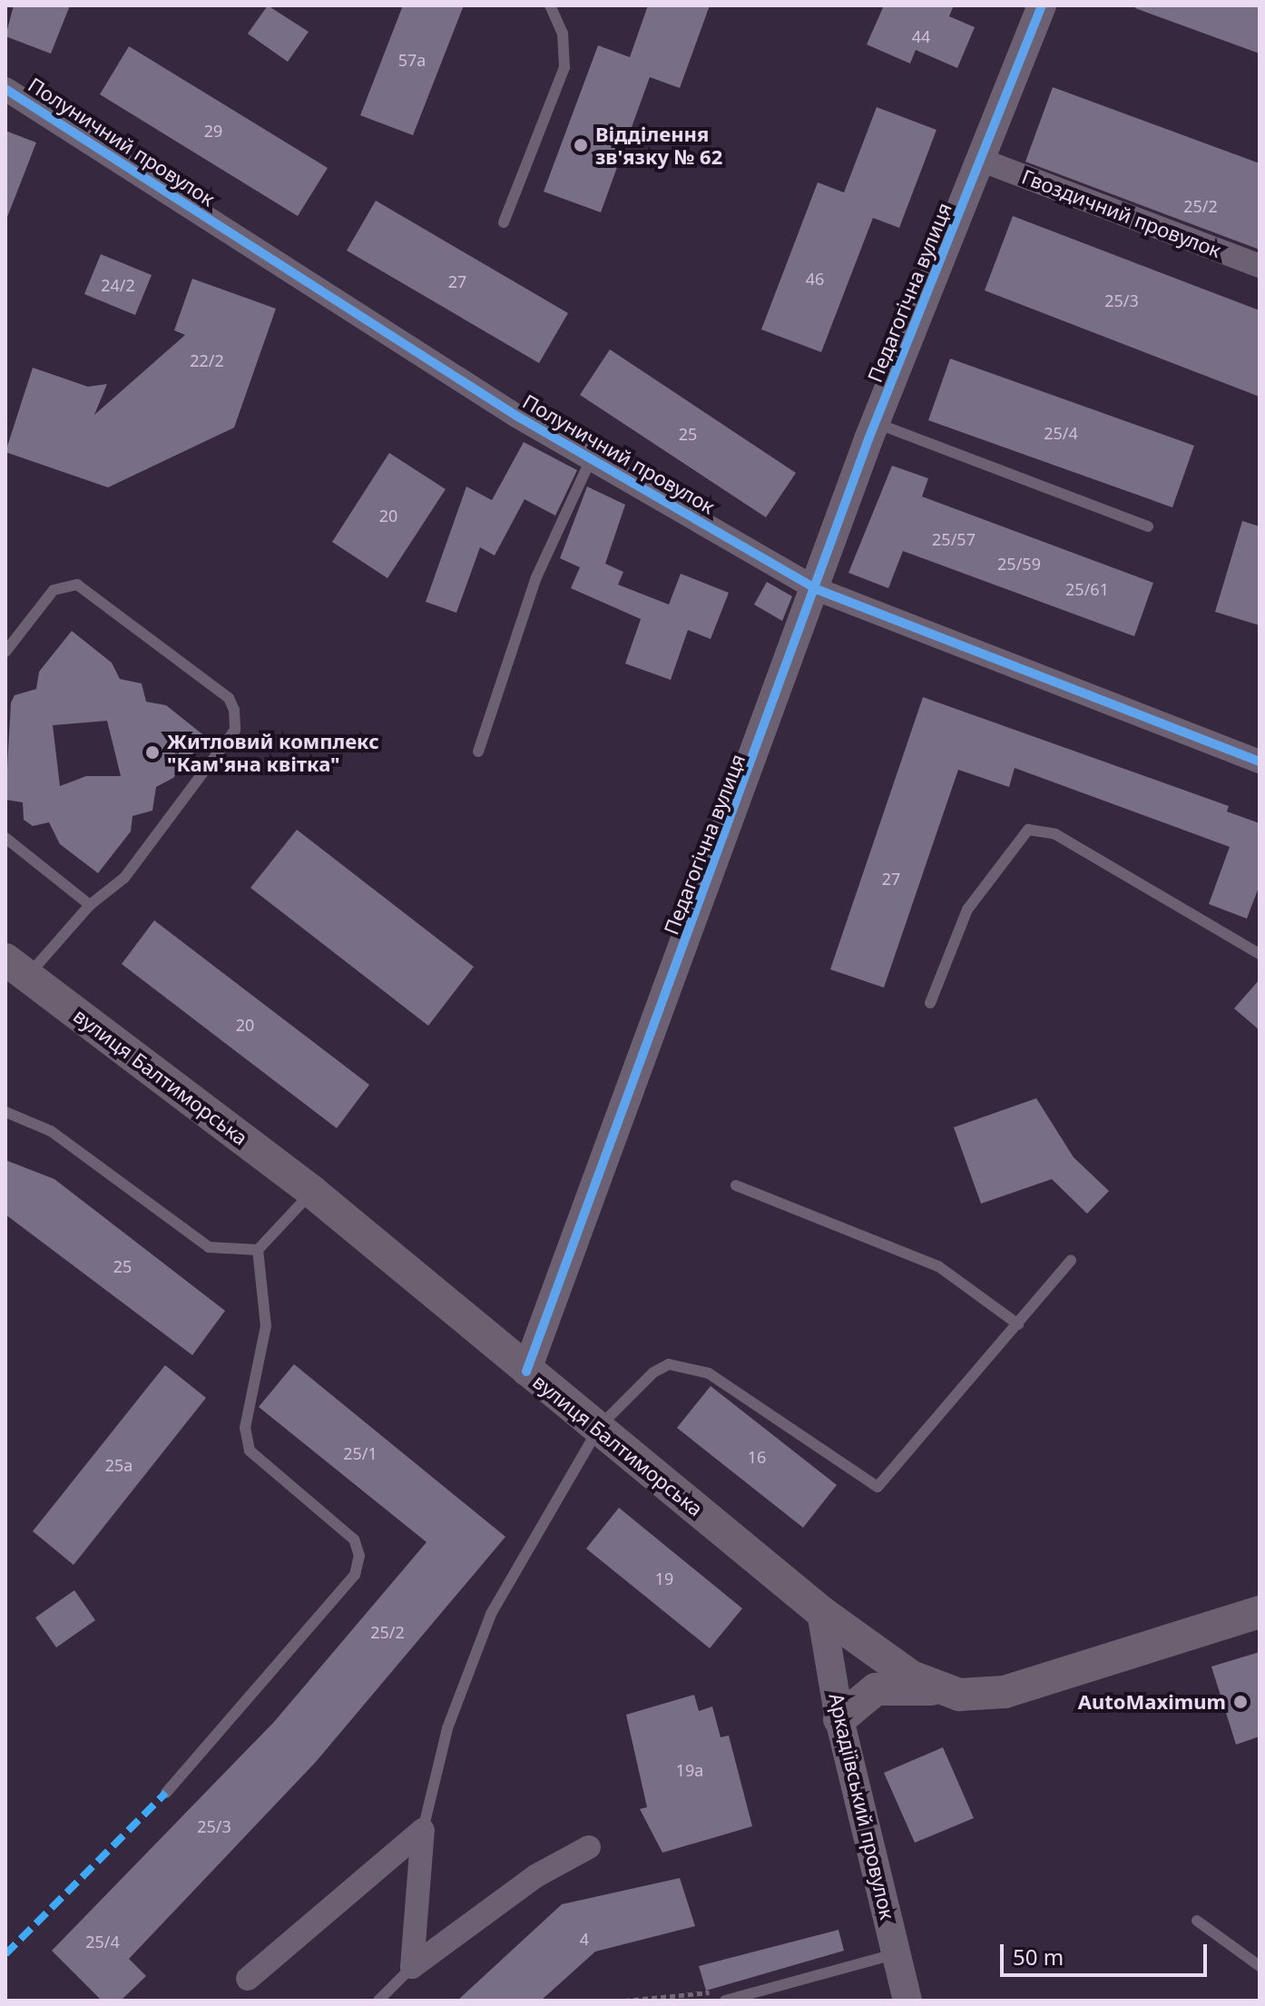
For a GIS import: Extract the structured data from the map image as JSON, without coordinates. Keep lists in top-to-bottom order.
{
  "streets": {
    "main road": ["вулиця Балтиморська"],
    "street": [
      "Полуничний провулок",
      "Гвоздичний провулок",
      "Педагогічна вулиця",
      "Аркадіївський провулок"
    ]
  },
  "crossings": [
    ["Полуничний провулок", "Педагогічна вулиця"],
    ["Гвоздичний провулок", "Педагогічна вулиця"],
    ["Педагогічна вулиця", "вулиця Балтиморська"],
    ["вулиця Балтиморська", "Аркадіївський провулок"]
  ],
  "places": ["Відділення зв'язку № 62", "Житловий комплекс \"Кам'яна квітка\"", "AutoMaximum"],
  "house_numbers": [
    "44",
    "57а",
    "29",
    "25/2",
    "46",
    "27",
    "24/2",
    "25/3",
    "22/2",
    "25/4",
    "25",
    "20",
    "25/57",
    "25/59",
    "25/61",
    "27",
    "20",
    "25",
    "25/1",
    "16",
    "25а",
    "19",
    "25/2",
    "19а",
    "25/3",
    "4",
    "25/4"
  ],
  "scale_bar": "50 m"
}
